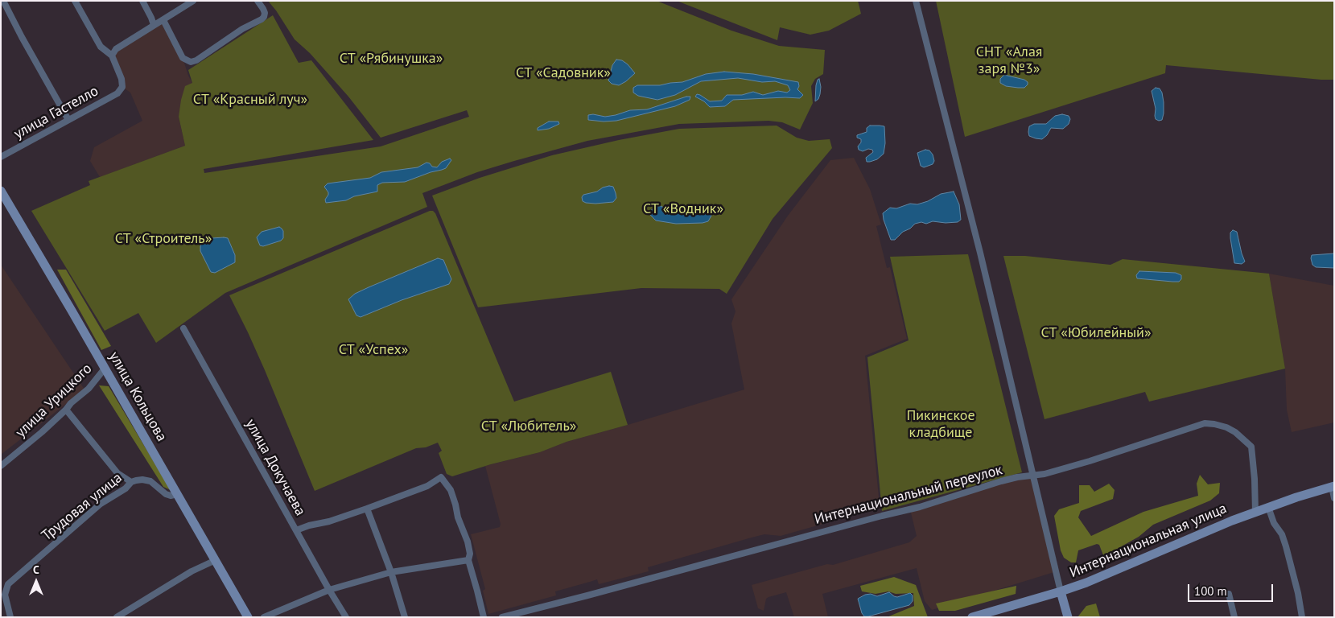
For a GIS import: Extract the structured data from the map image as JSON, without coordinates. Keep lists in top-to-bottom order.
{
  "streets": {
    "main road": ["улица Кольцова", "Интернациональная улица"],
    "street": [
      "улица Гастелло",
      "улица Урицкого",
      "улица Докучаева",
      "Интернациональный переулок",
      "Трудовая улица"
    ]
  },
  "crossings": [
    ["улица Кольцова", "улица Урицкого"],
    ["улица Кольцова", "Трудовая улица"],
    ["Интернациональный переулок", "Интернациональная улица"]
  ],
  "parks": [
    "СНТ «Алая заря №3»",
    "СТ «Рябинушка»",
    "СТ «Садовник»",
    "СТ «Красный луч»",
    "СТ «Водник»",
    "СТ «Строитель»",
    "СТ «Юбилейный»",
    "СТ «Успех»",
    "Пикинское кладбище",
    "СТ «Любитель»"
  ],
  "scale_bar": "100 m",
  "north": "top"
}
